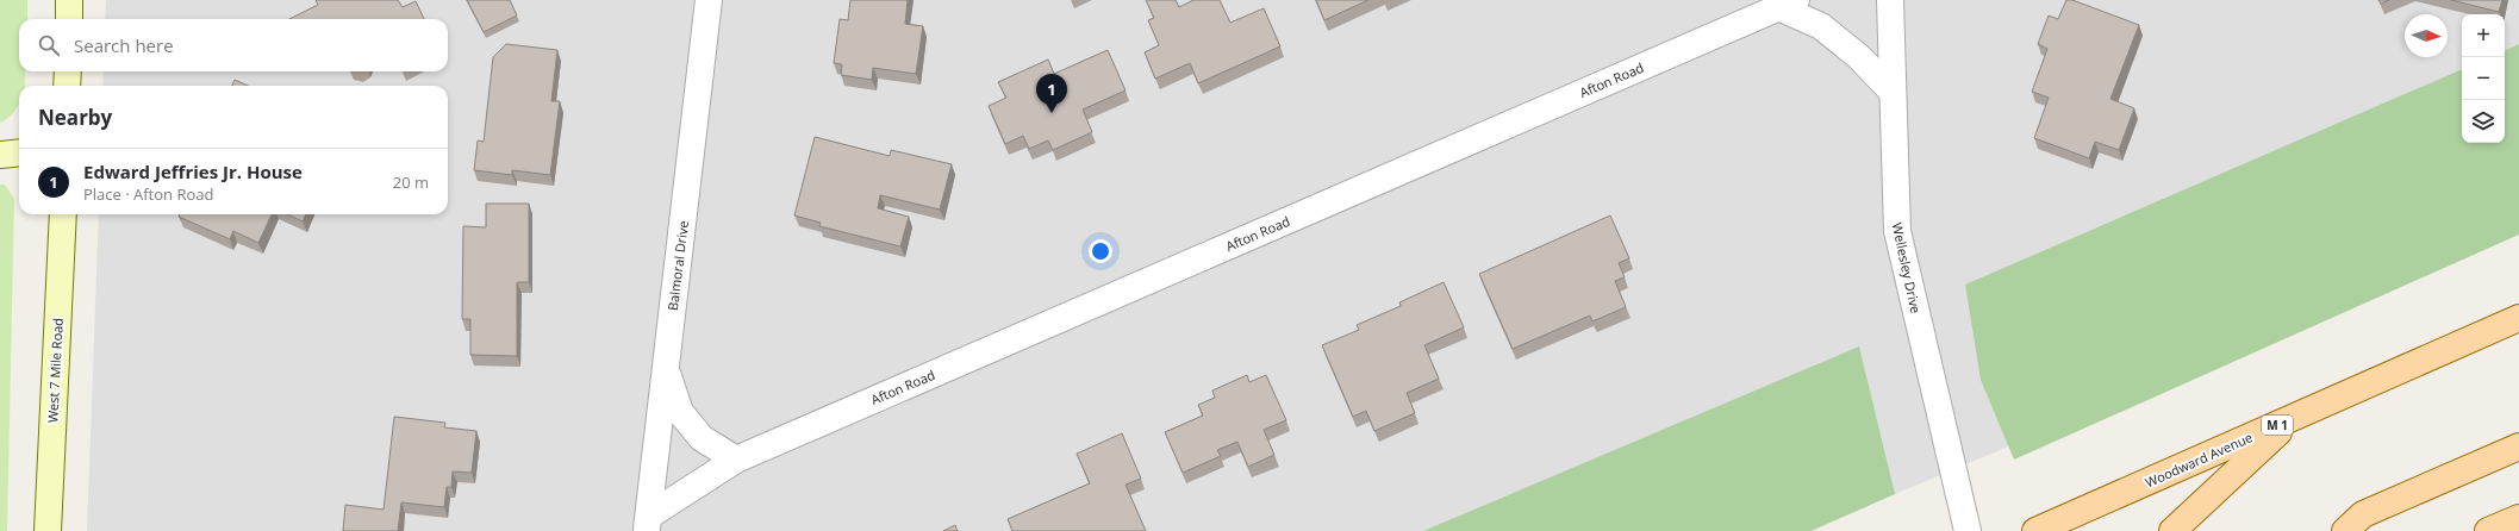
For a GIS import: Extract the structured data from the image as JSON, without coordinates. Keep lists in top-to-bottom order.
{
  "streets": {
    "main road": ["West 7 Mile Road", "M 1", "Woodward Avenue"],
    "street": ["Afton Road", "Balmoral Drive", "Wellesley Drive"]
  },
  "crossings": [
    ["Afton Road", "Balmoral Drive"],
    ["Afton Road", "Wellesley Drive"]
  ],
  "north": "right",
  "page": {
    "map_buttons": ["+", "−"],
    "search": "Search here",
    "pins": "1",
    "heading": "Nearby",
    "list": [
      {
        "mark": "1",
        "name": "Edward Jeffries Jr. House",
        "note": "Place · Afton Road",
        "value": "20 m"
      }
    ]
  }
}
